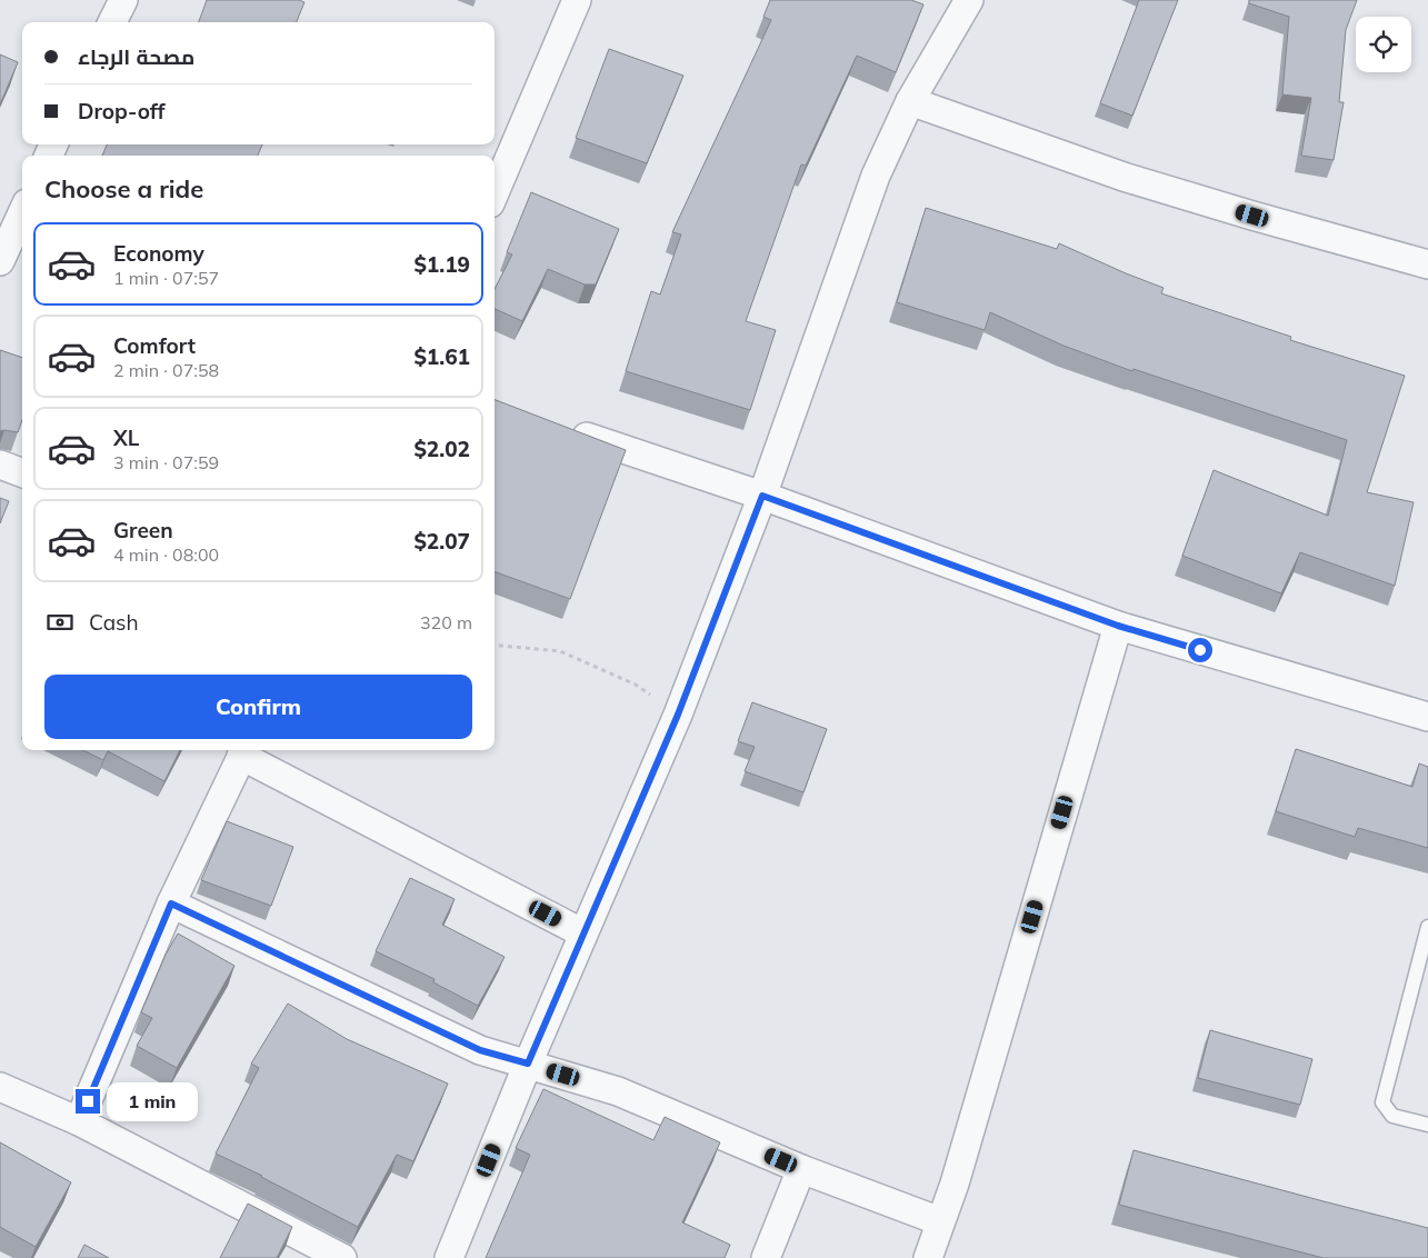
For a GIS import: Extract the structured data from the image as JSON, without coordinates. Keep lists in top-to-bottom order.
{
  "page": {
    "banner": ["مصحة الرجاء", "Drop-off"],
    "heading": "Choose a ride",
    "list": [
      {
        "name": "Economy",
        "note": "1 min · 07:57",
        "value": "$1.19"
      },
      {
        "name": "Comfort",
        "note": "2 min · 07:58",
        "value": "$1.61"
      },
      {
        "name": "XL",
        "note": "3 min · 07:59",
        "value": "$2.02"
      },
      {
        "name": "Green",
        "note": "4 min · 08:00",
        "value": "$2.07"
      }
    ],
    "pay": ["Cash", "320 m"],
    "buttons": "Confirm",
    "bubble": "1 min"
  }
}
